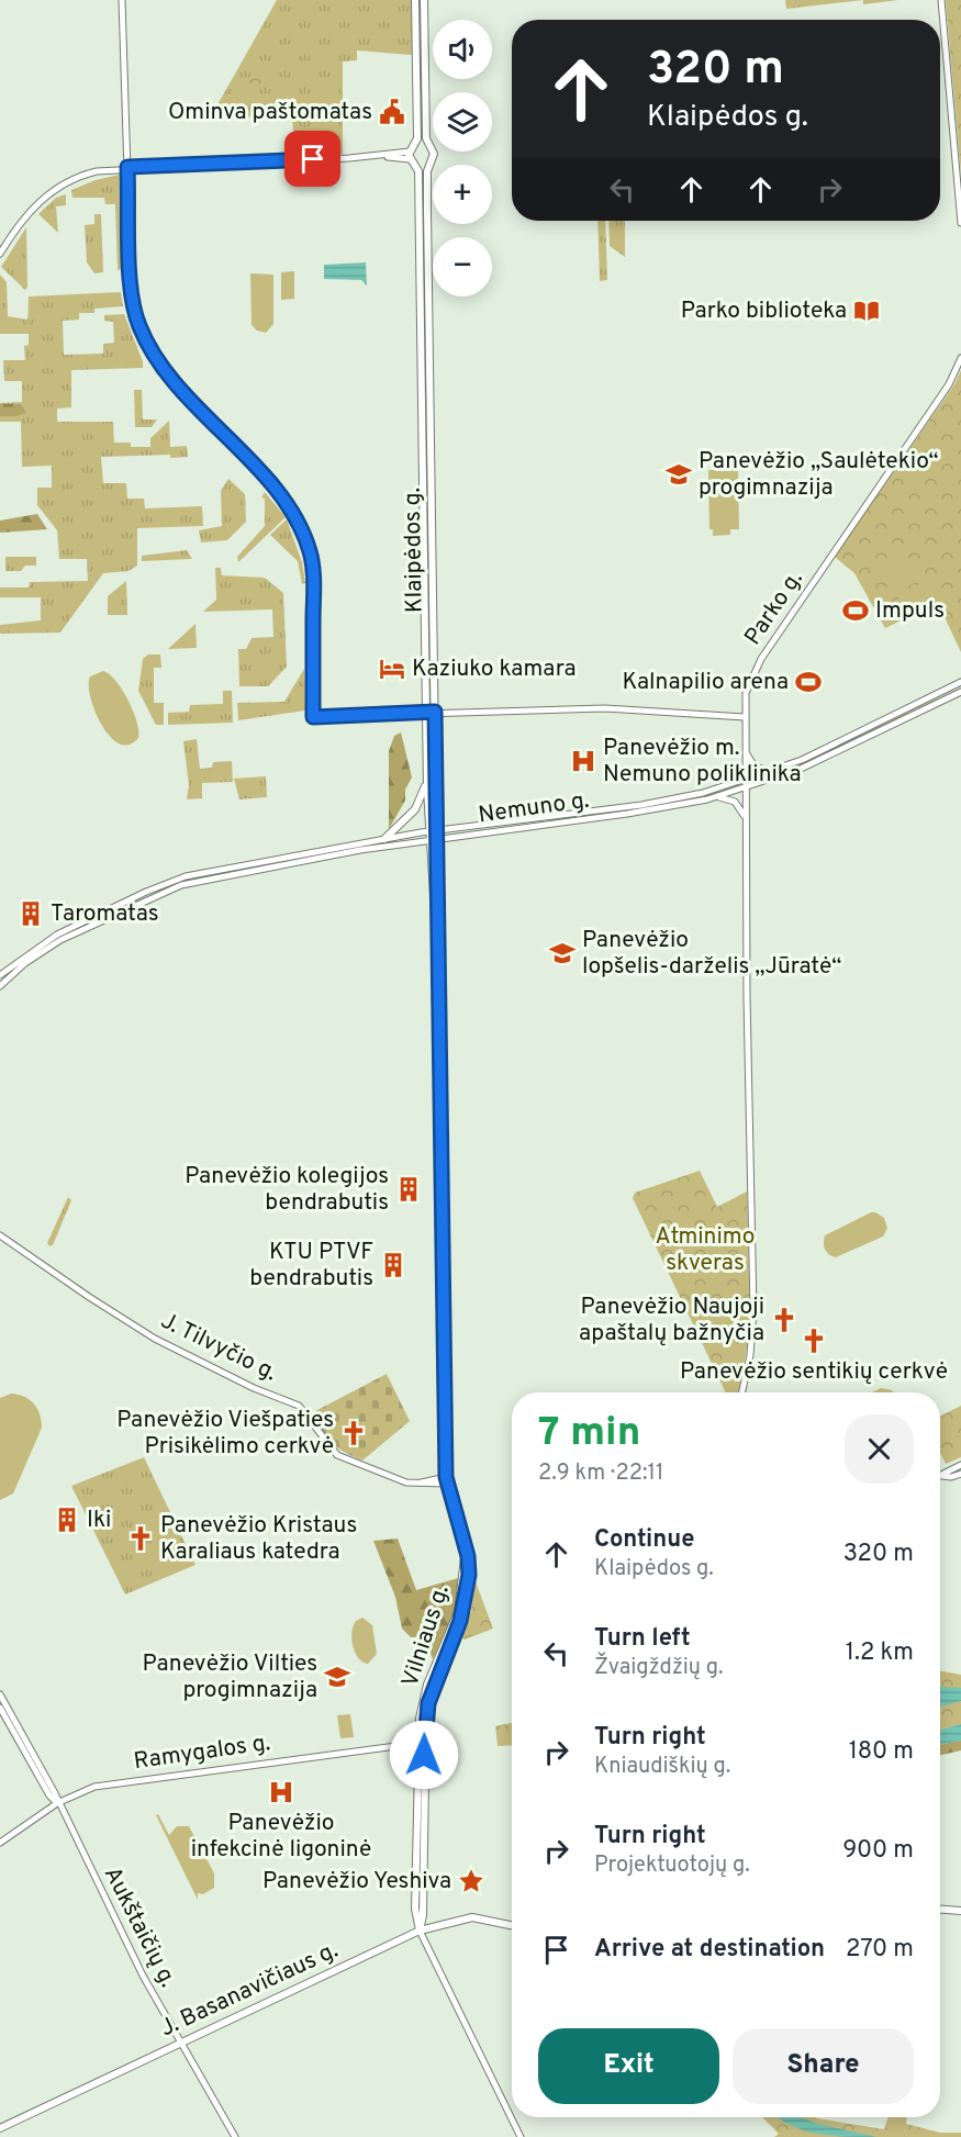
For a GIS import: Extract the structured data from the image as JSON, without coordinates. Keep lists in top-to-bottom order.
{
  "streets": {
    "highway": ["Klaipėdos g.", "Vilniaus g.", "J. Basanavičiaus g."],
    "main road": [
      "Parko g.",
      "Nemuno g.",
      "J. Tilvyčio g.",
      "Ramygalos g.",
      "Aukštaičių g."
    ]
  },
  "crossings": [
    ["Klaipėdos g.", "Nemuno g."],
    ["Klaipėdos g.", "J. Tilvyčio g."],
    ["Klaipėdos g.", "Vilniaus g."],
    ["Parko g.", "Nemuno g."],
    ["Vilniaus g.", "Ramygalos g."],
    ["Vilniaus g.", "J. Basanavičiaus g."],
    ["Ramygalos g.", "Aukštaičių g."],
    ["Aukštaičių g.", "J. Basanavičiaus g."]
  ],
  "parks": ["Atminimo skveras"],
  "places": {
    "public building": ["Ominva paštomatas"],
    "library": ["Parko biblioteka"],
    "school or university": ["Panevėžio „Saulėtekio“ progimnazija", "Panevėžio lopšelis-darželis „Jūratė“", "Panevėžio Vilties progimnazija"],
    "sports": ["Impuls", "Kalnapilio arena"],
    "hotel": ["Kaziuko kamara"],
    "hospital": ["Panevėžio m. Nemuno poliklinika", "Panevėžio infekcinė ligoninė"],
    "building": [
      "Taromatas",
      "Panevėžio kolegijos bendrabutis",
      "KTU PTVF bendrabutis",
      "Iki"
    ],
    "church": [
      "Panevėžio Naujoji apaštalų bažnyčia",
      "Panevėžio sentikių cerkvė",
      "Panevėžio Viešpaties Prisikėlimo cerkvė",
      "Panevėžio Kristaus Karaliaus katedra"
    ],
    "place": ["Panevėžio Yeshiva"]
  },
  "page": {
    "map_buttons": ["+", "−"],
    "turn": ["320 m", "Klaipėdos g."],
    "heading": ["7 min", "2.9 km · 22:11"],
    "list": [
      {
        "name": "Continue",
        "note": "Klaipėdos g.",
        "value": "320 m"
      },
      {
        "name": "Turn left",
        "note": "Žvaigždžių g.",
        "value": "1.2 km"
      },
      {
        "name": "Turn right",
        "note": "Kniaudiškių g.",
        "value": "180 m"
      },
      {
        "name": "Turn right",
        "note": "Projektuotojų g.",
        "value": "900 m"
      },
      {
        "name": "Arrive at destination",
        "value": "270 m"
      }
    ],
    "buttons": ["Exit", "Share"]
  }
}
